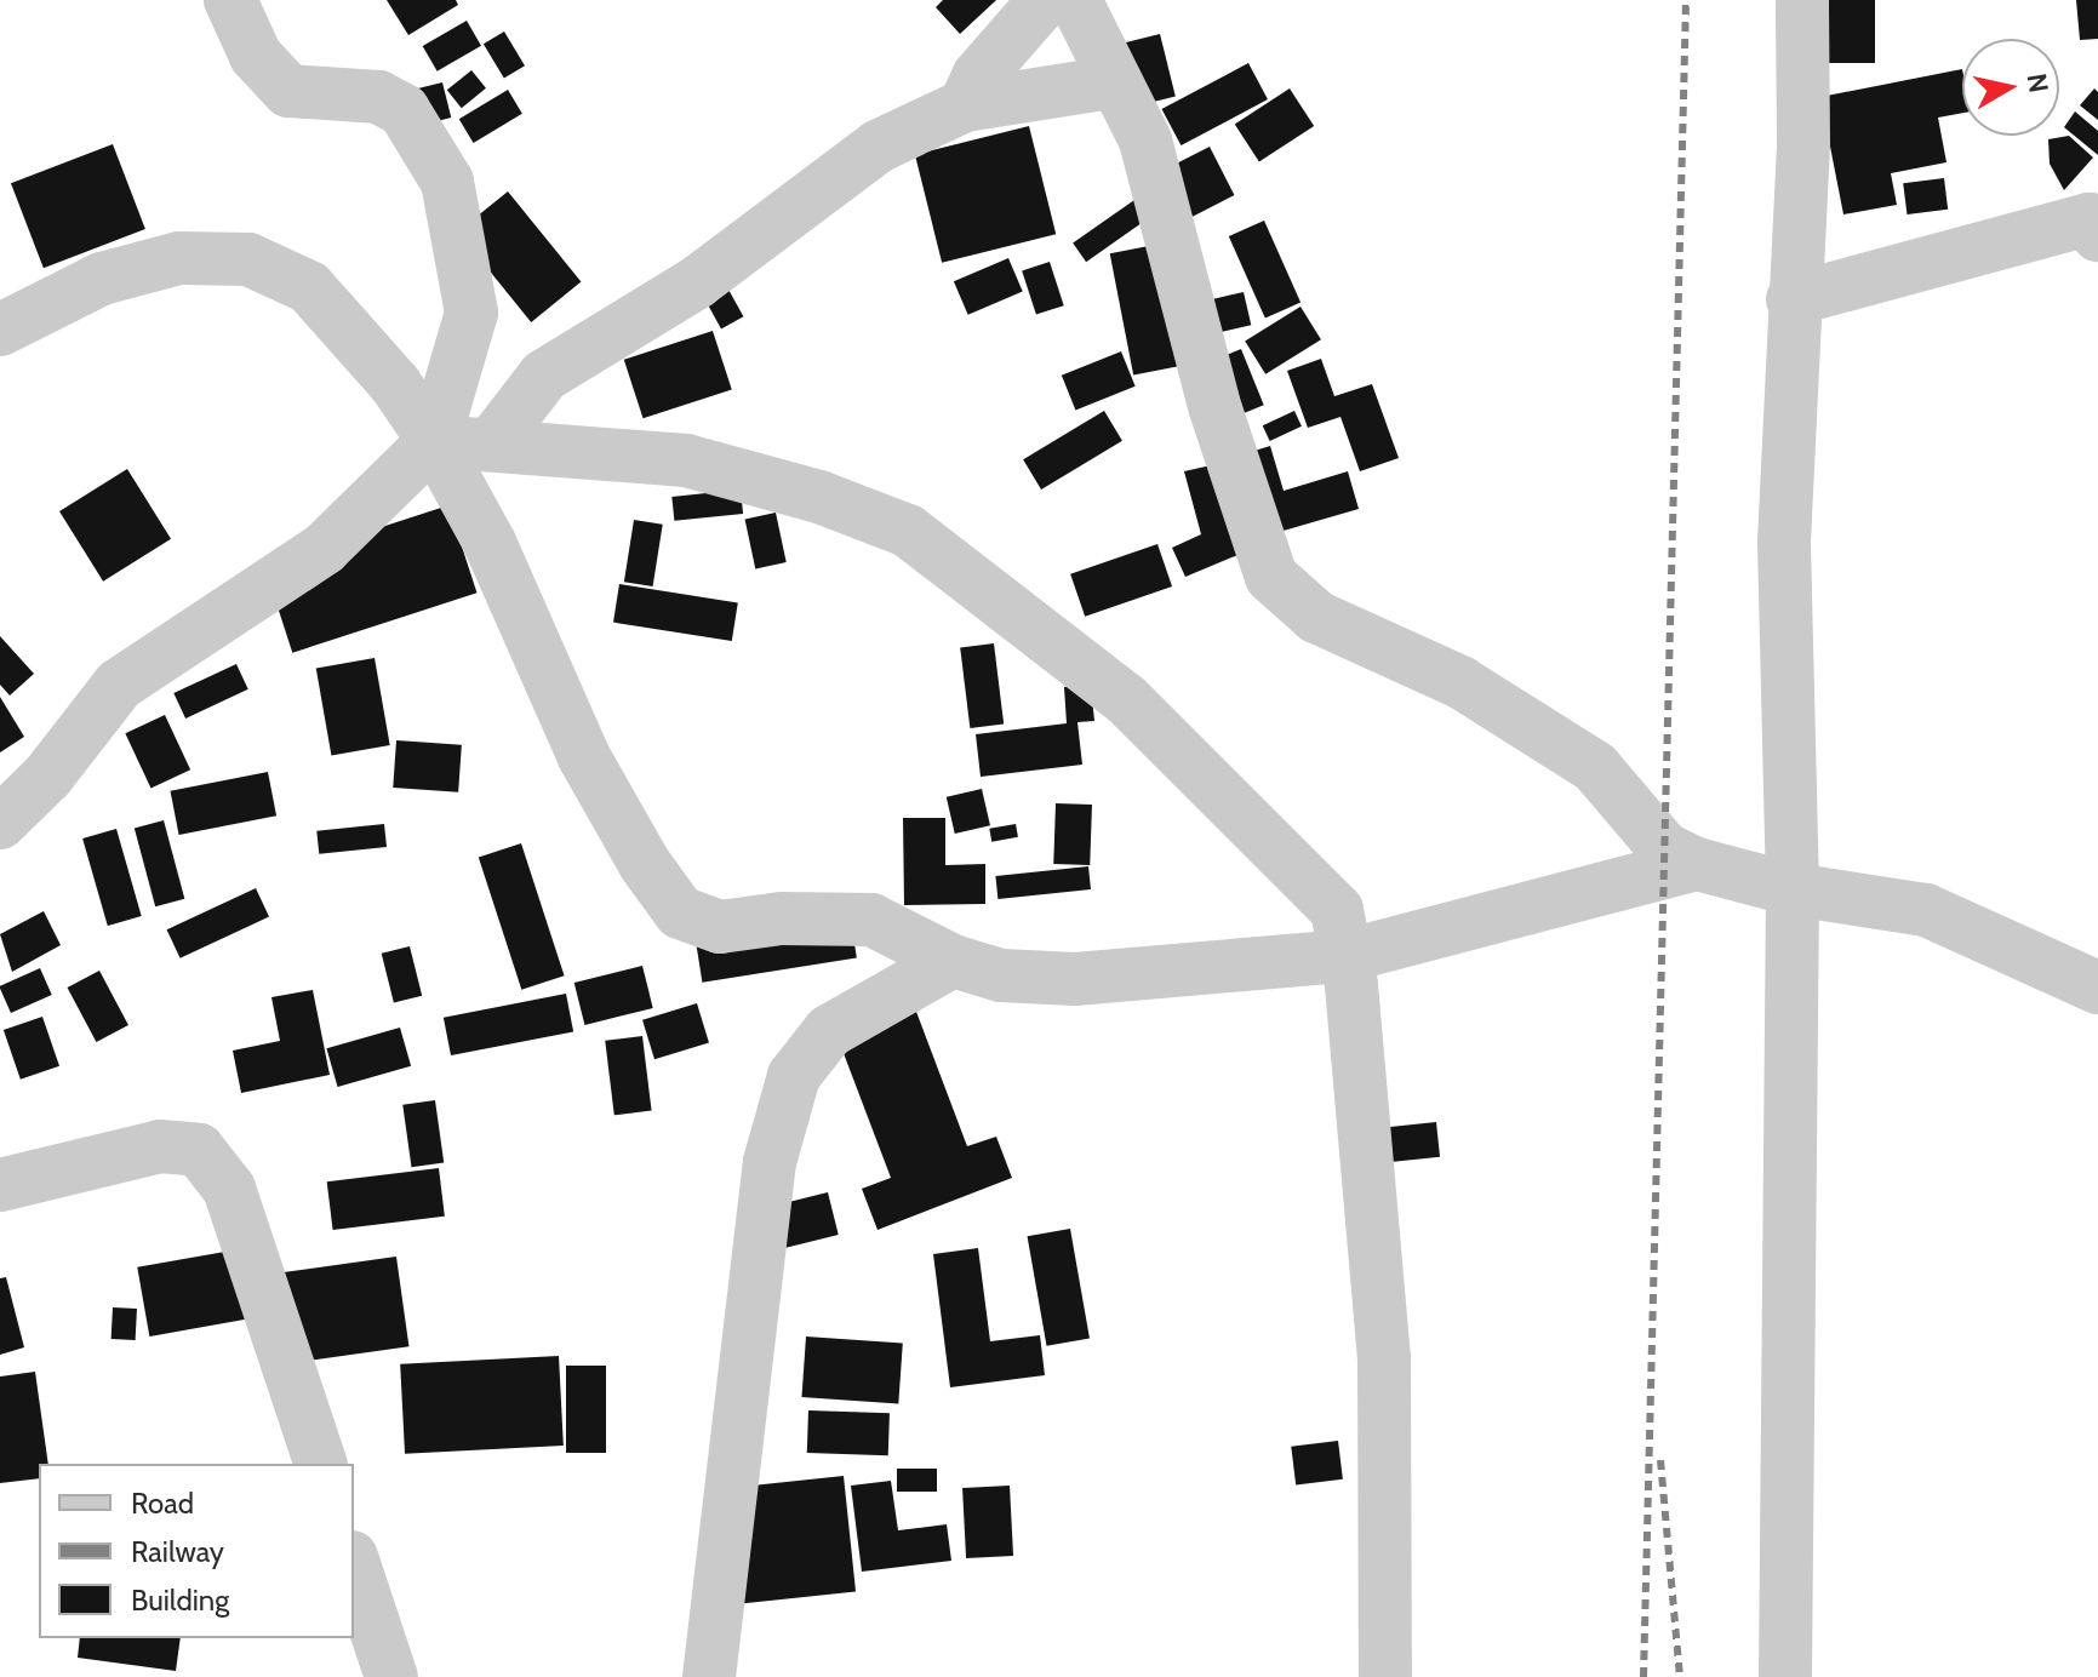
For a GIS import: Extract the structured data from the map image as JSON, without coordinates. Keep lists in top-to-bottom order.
{
  "legend": ["Road", "Railway", "Building"],
  "north": "right"
}
